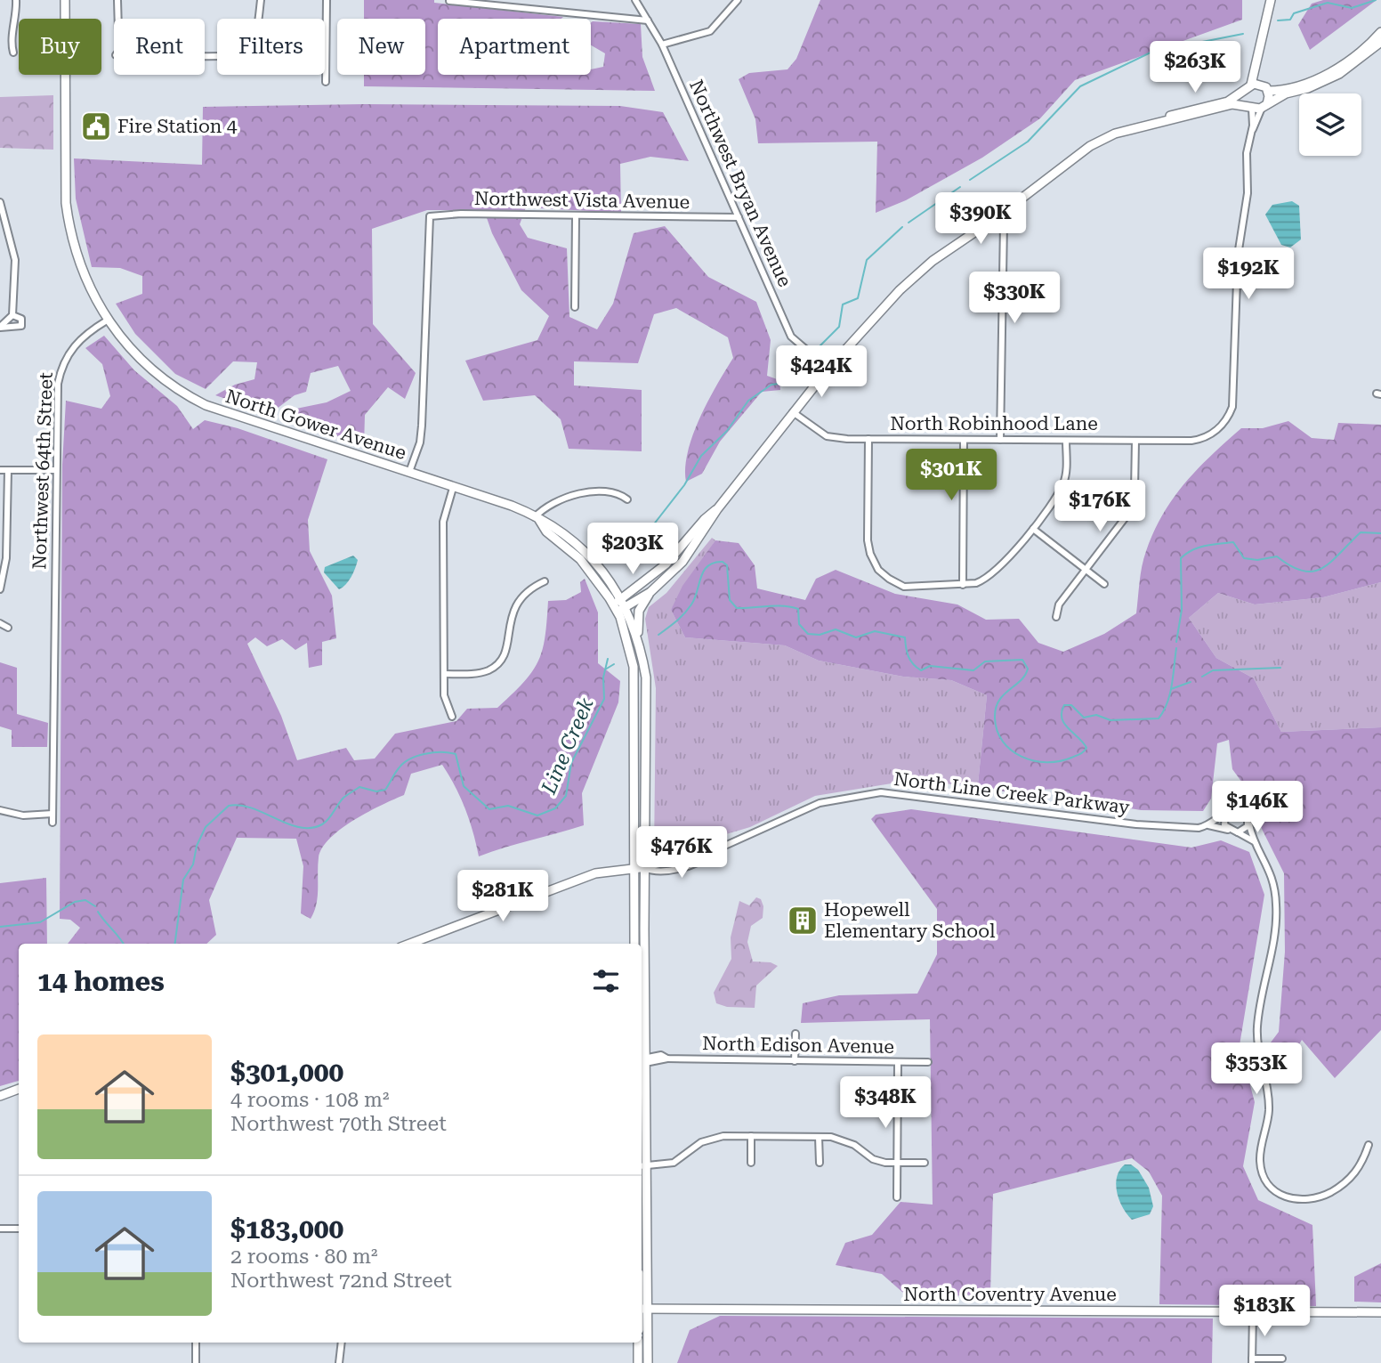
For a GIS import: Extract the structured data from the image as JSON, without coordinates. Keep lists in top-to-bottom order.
{
  "streets": {
    "main road": ["North Gower Avenue", "North Coventry Avenue"],
    "street": [
      "Northwest Bryan Avenue",
      "Northwest Vista Avenue",
      "North Robinhood Lane",
      "Northwest 64th Street",
      "North Line Creek Parkway",
      "North Edison Avenue"
    ]
  },
  "crossings": [
    ["Northwest Bryan Avenue", "Northwest Vista Avenue"],
    ["Northwest Vista Avenue", "North Gower Avenue"],
    ["North Gower Avenue", "Northwest 64th Street"],
    ["North Gower Avenue", "North Line Creek Parkway"],
    ["North Gower Avenue", "North Edison Avenue"],
    ["North Gower Avenue", "North Coventry Avenue"]
  ],
  "water": ["Line Creek"],
  "places": {
    "public building": ["Fire Station 4"],
    "building": ["Hopewell Elementary School"]
  },
  "page": {
    "chip": [
      "Buy",
      "Rent",
      "Filters",
      "New",
      "Apartment"
    ],
    "price": [
      "$263K",
      "$390K",
      "$192K",
      "$330K",
      "$424K",
      "$301K",
      "$176K",
      "$203K",
      "$146K",
      "$476K",
      "$281K",
      "$353K",
      "$348K",
      "$183K"
    ],
    "heading": "14 homes",
    "list": [
      {
        "name": "$301,000",
        "note": "4 rooms · 108 m² · Northwest 70th Street"
      },
      {
        "name": "$183,000",
        "note": "2 rooms · 80 m² · Northwest 72nd Street"
      }
    ]
  }
}
